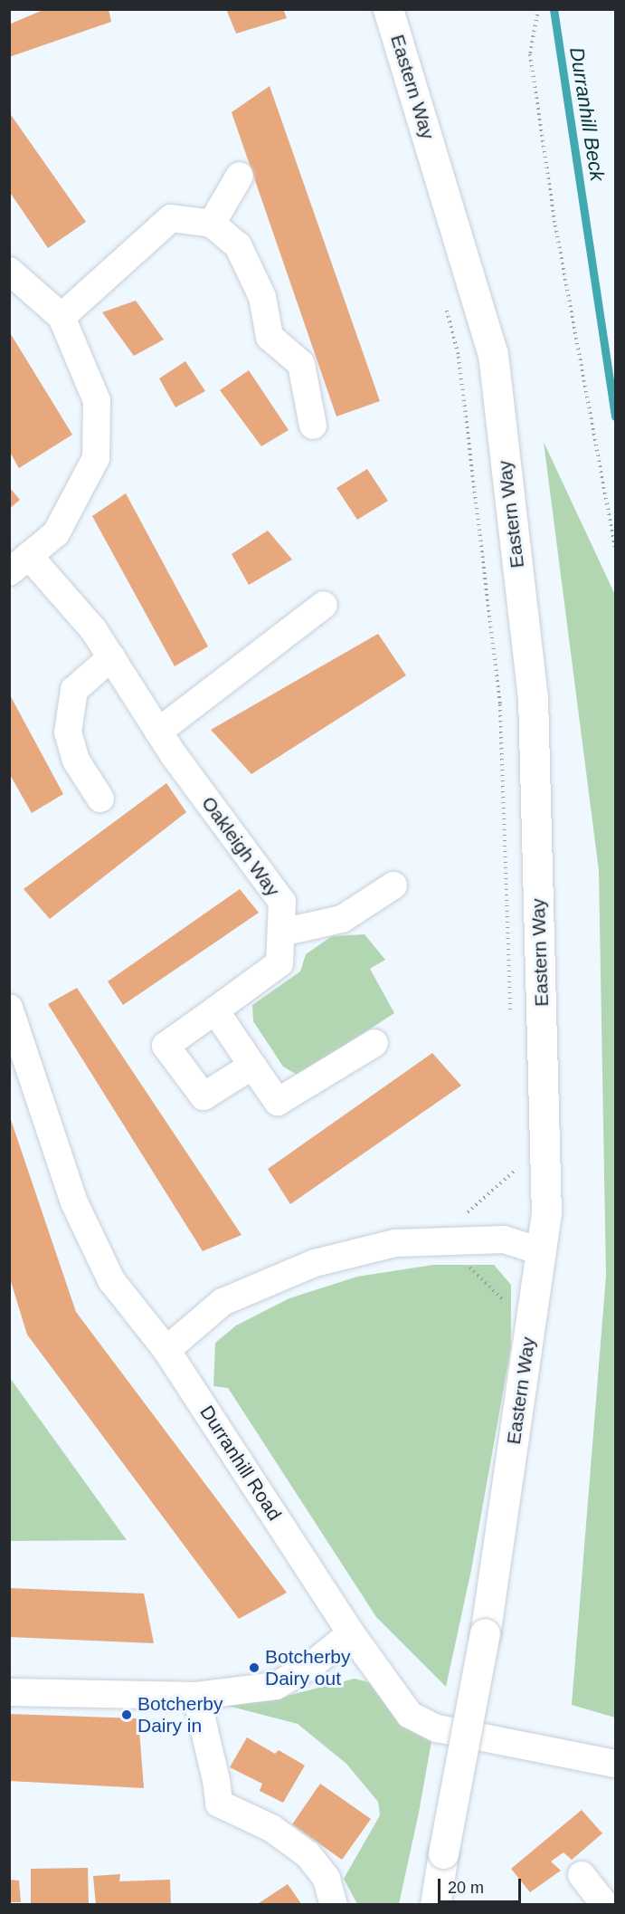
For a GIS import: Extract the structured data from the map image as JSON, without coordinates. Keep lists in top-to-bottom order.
{
  "streets": {
    "street": ["Eastern Way", "Oakleigh Way", "Durranhill Road"]
  },
  "water": ["Durranhill Beck"],
  "places": ["Botcherby Dairy out", "Botcherby Dairy in"],
  "scale_bar": "20 m"
}
